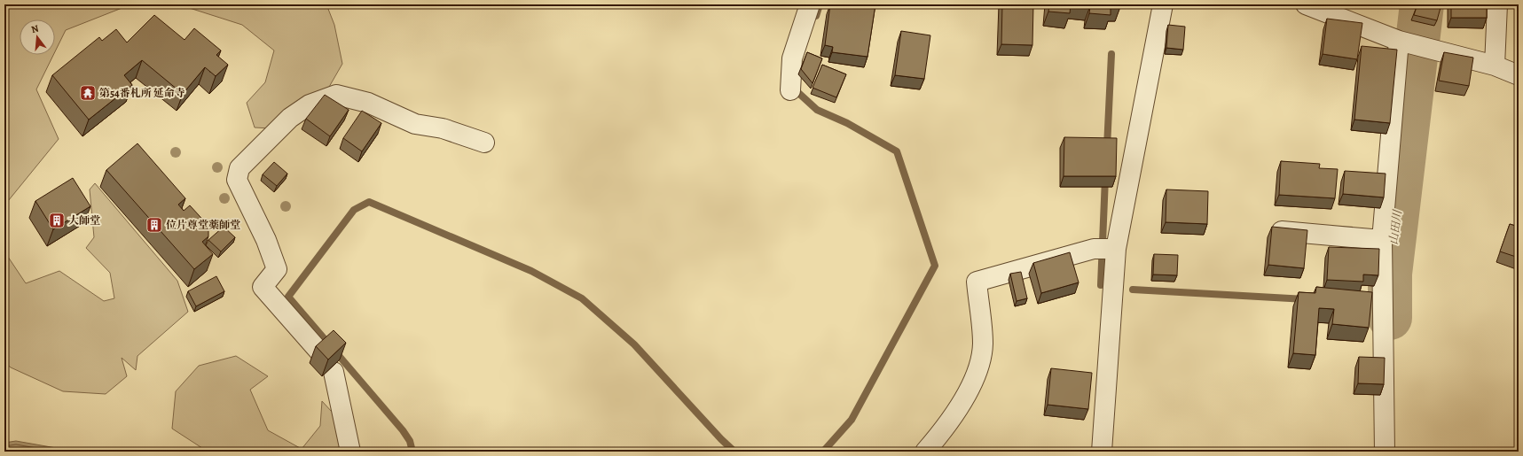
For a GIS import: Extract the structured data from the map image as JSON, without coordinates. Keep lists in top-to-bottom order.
{
  "water": ["山田川"],
  "places": {
    "temple": ["第54番札所 延命寺"],
    "building": ["大師堂", "位片尊堂薬師堂"]
  },
  "north": "top"
}
